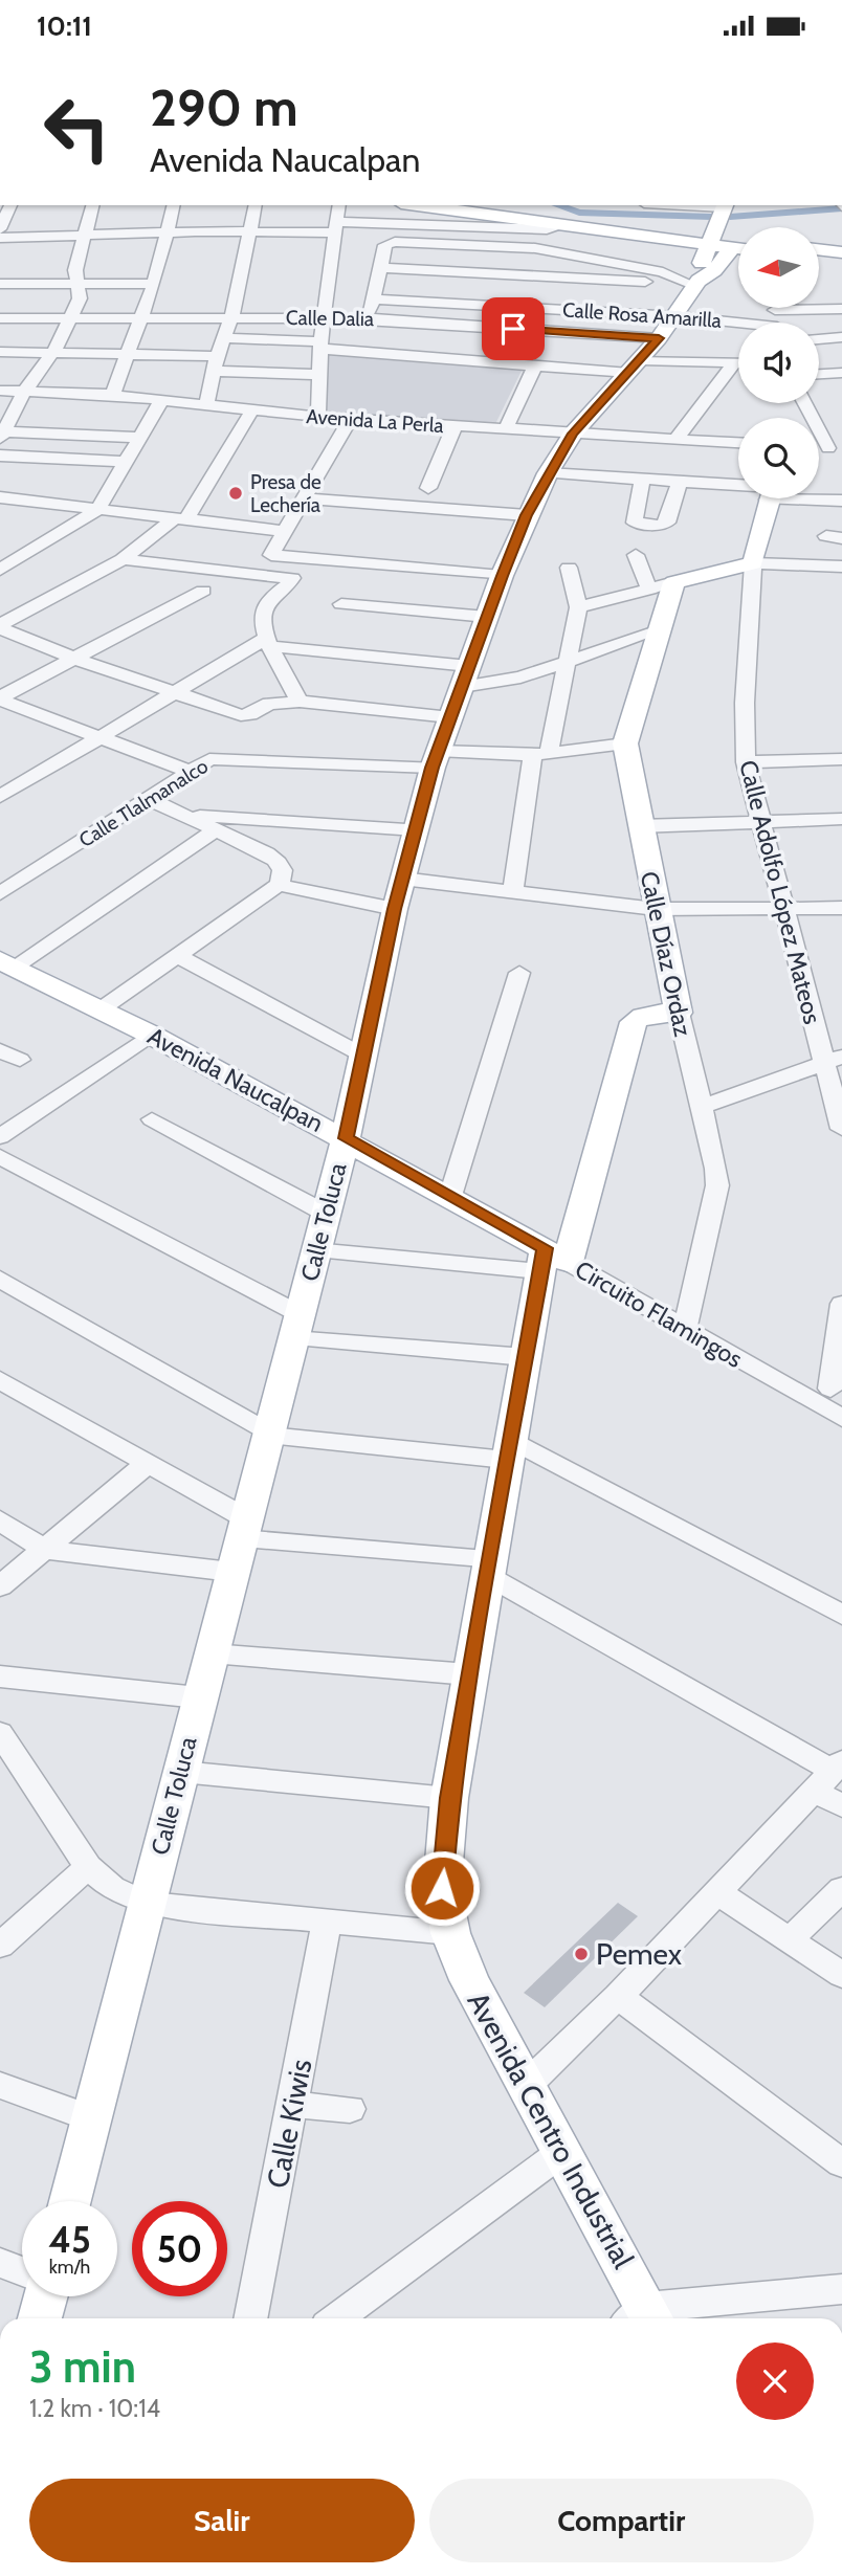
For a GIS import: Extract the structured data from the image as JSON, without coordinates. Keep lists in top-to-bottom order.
{
  "streets": {
    "main road": [
      "Calle Adolfo López Mateos",
      "Calle Díaz Ordaz",
      "Avenida Naucalpan",
      "Calle Toluca",
      "Circuito Flamingos",
      "Avenida Centro Industrial"
    ],
    "street": [
      "Calle Rosa Amarilla",
      "Calle Dalia",
      "Avenida La Perla",
      "Calle Tlalmanalco",
      "Calle Kiwis"
    ]
  },
  "crossings": [
    ["Calle Rosa Amarilla", "Calle Toluca"],
    ["Calle Dalia", "Calle Toluca"],
    ["Avenida La Perla", "Calle Toluca"],
    ["Calle Tlalmanalco", "Calle Toluca"],
    ["Calle Díaz Ordaz", "Circuito Flamingos"],
    ["Avenida Naucalpan", "Calle Toluca"],
    ["Avenida Naucalpan", "Circuito Flamingos"],
    ["Circuito Flamingos", "Avenida Centro Industrial"]
  ],
  "places": ["Presa de Lechería", "Pemex"],
  "north": "left",
  "page": {
    "status": "10:11",
    "turn": ["290 m", "Avenida Naucalpan"],
    "speed": "45 km/h",
    "limit": "50",
    "heading": ["3 min", "1.2 km · 10:14"],
    "buttons": ["Salir", "Compartir"]
  }
}
